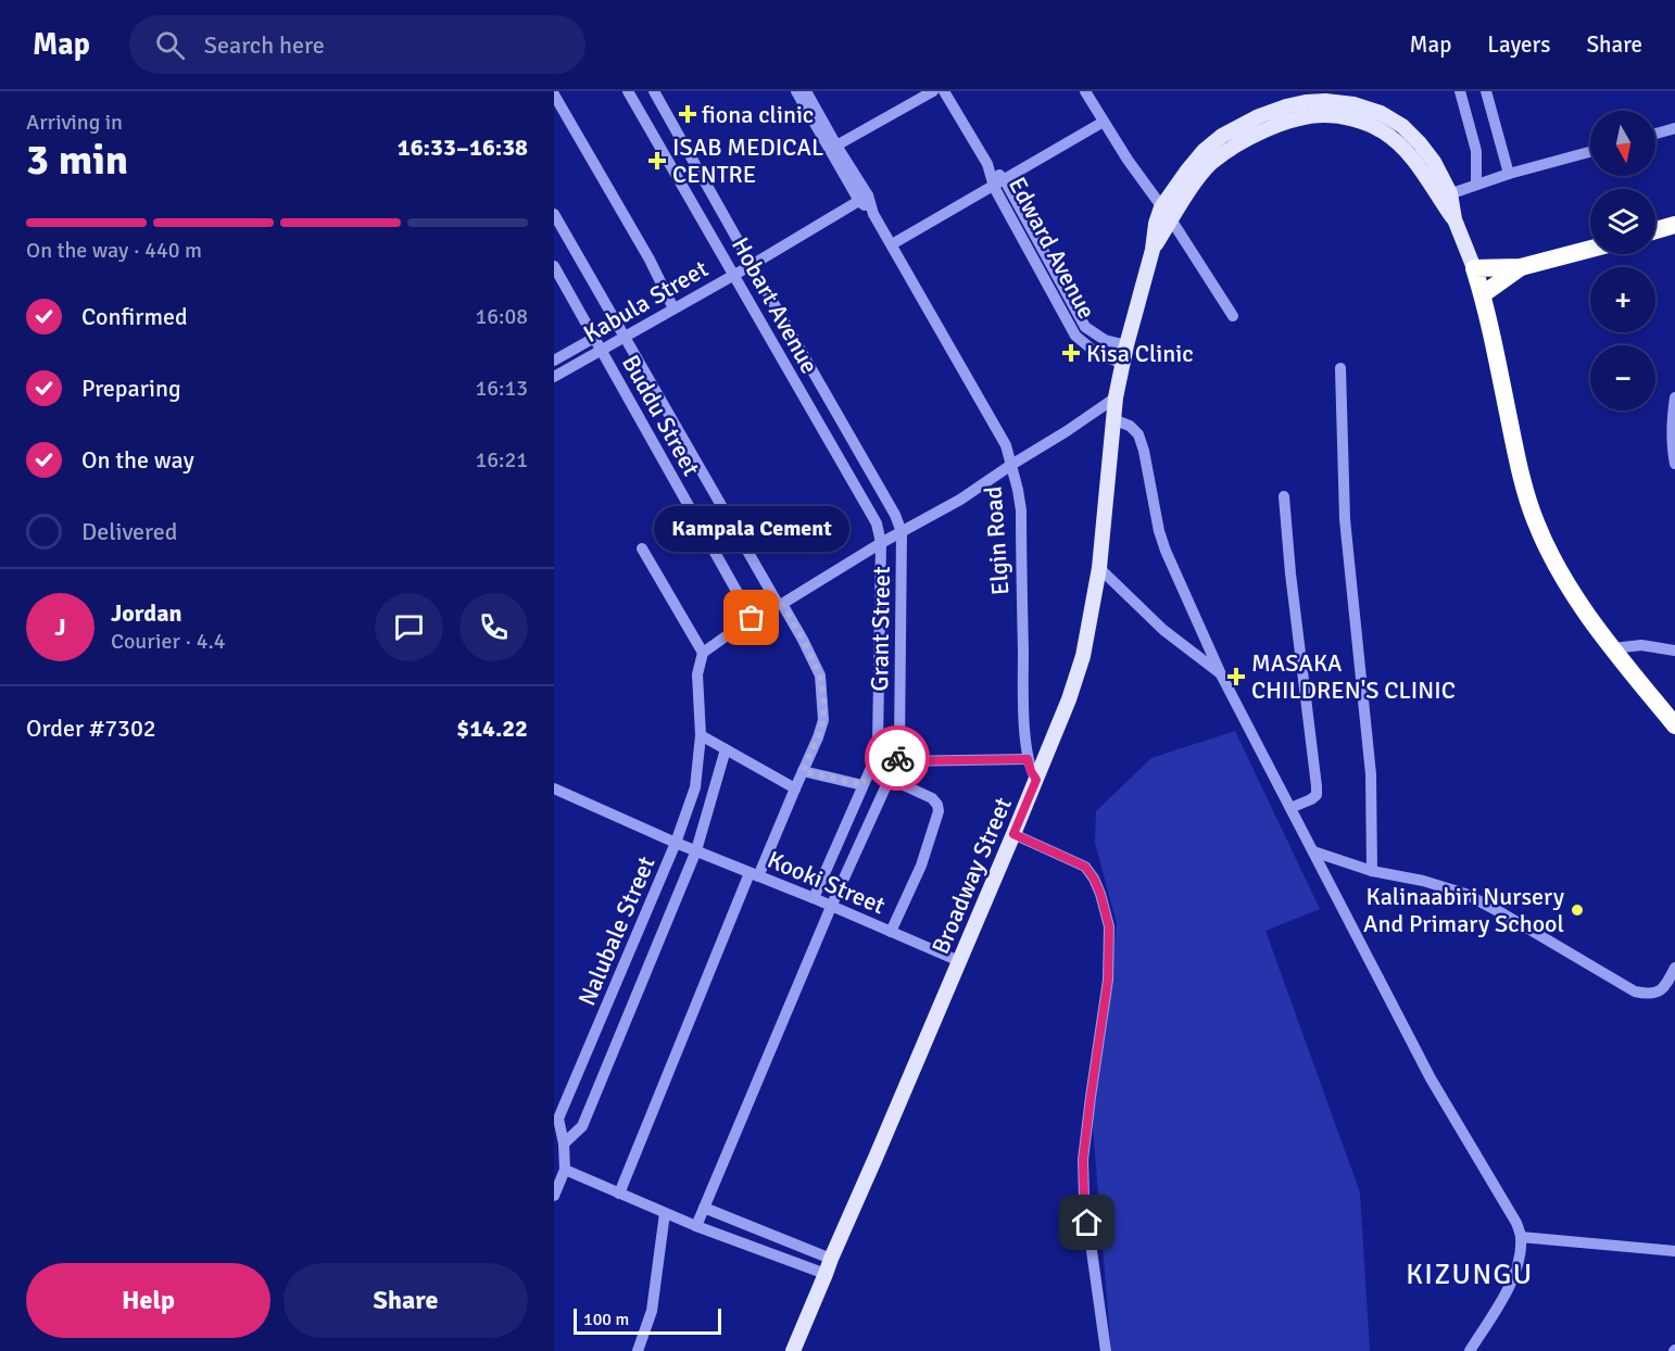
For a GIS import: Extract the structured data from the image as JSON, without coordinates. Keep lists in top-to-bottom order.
{
  "streets": {
    "main road": ["Broadway Street"],
    "street": [
      "Edward Avenue",
      "Kabula Street",
      "Hobart Avenue",
      "Buddu Street",
      "Elgin Road",
      "Grant Street",
      "Kooki Street",
      "Nalubale Street"
    ]
  },
  "crossings": [
    ["Edward Avenue", "Broadway Street"],
    ["Kabula Street", "Hobart Avenue"],
    ["Kabula Street", "Buddu Street"],
    ["Kabula Street", "Elgin Road"],
    ["Hobart Avenue", "Grant Street"],
    ["Elgin Road", "Broadway Street"],
    ["Grant Street", "Kooki Street"],
    ["Broadway Street", "Kooki Street"],
    ["Kooki Street", "Nalubale Street"]
  ],
  "districts": ["KIZUNGU"],
  "places": {
    "health": [
      "fiona clinic",
      "ISAB MEDICAL CENTRE",
      "Kisa Clinic",
      "MASAKA CHILDREN'S CLINIC"
    ],
    "other": ["Kampala Cement", "Kalinaabiri Nursery And Primary School"]
  },
  "scale_bar": "100 m",
  "north": "bottom",
  "page": {
    "header": "Map",
    "search": "Search here",
    "nav": ["Map", "Layers", "Share"],
    "heading": ["3 min", "Arriving in", "16:33–16:38"],
    "panel": [
      "Jordan",
      "Courier · 4.4",
      "Order #7302",
      "$14.22"
    ],
    "map_buttons": ["+", "−"],
    "bar": "On the way · 440 m",
    "list": [
      ["Confirmed", "16:08"],
      ["Preparing", "16:13"],
      ["On the way", "16:21"],
      "Delivered"
    ],
    "bubble": "Kampala Cement",
    "round": "J",
    "buttons": ["Help", "Share"],
    "scale": "100 m"
  }
}
